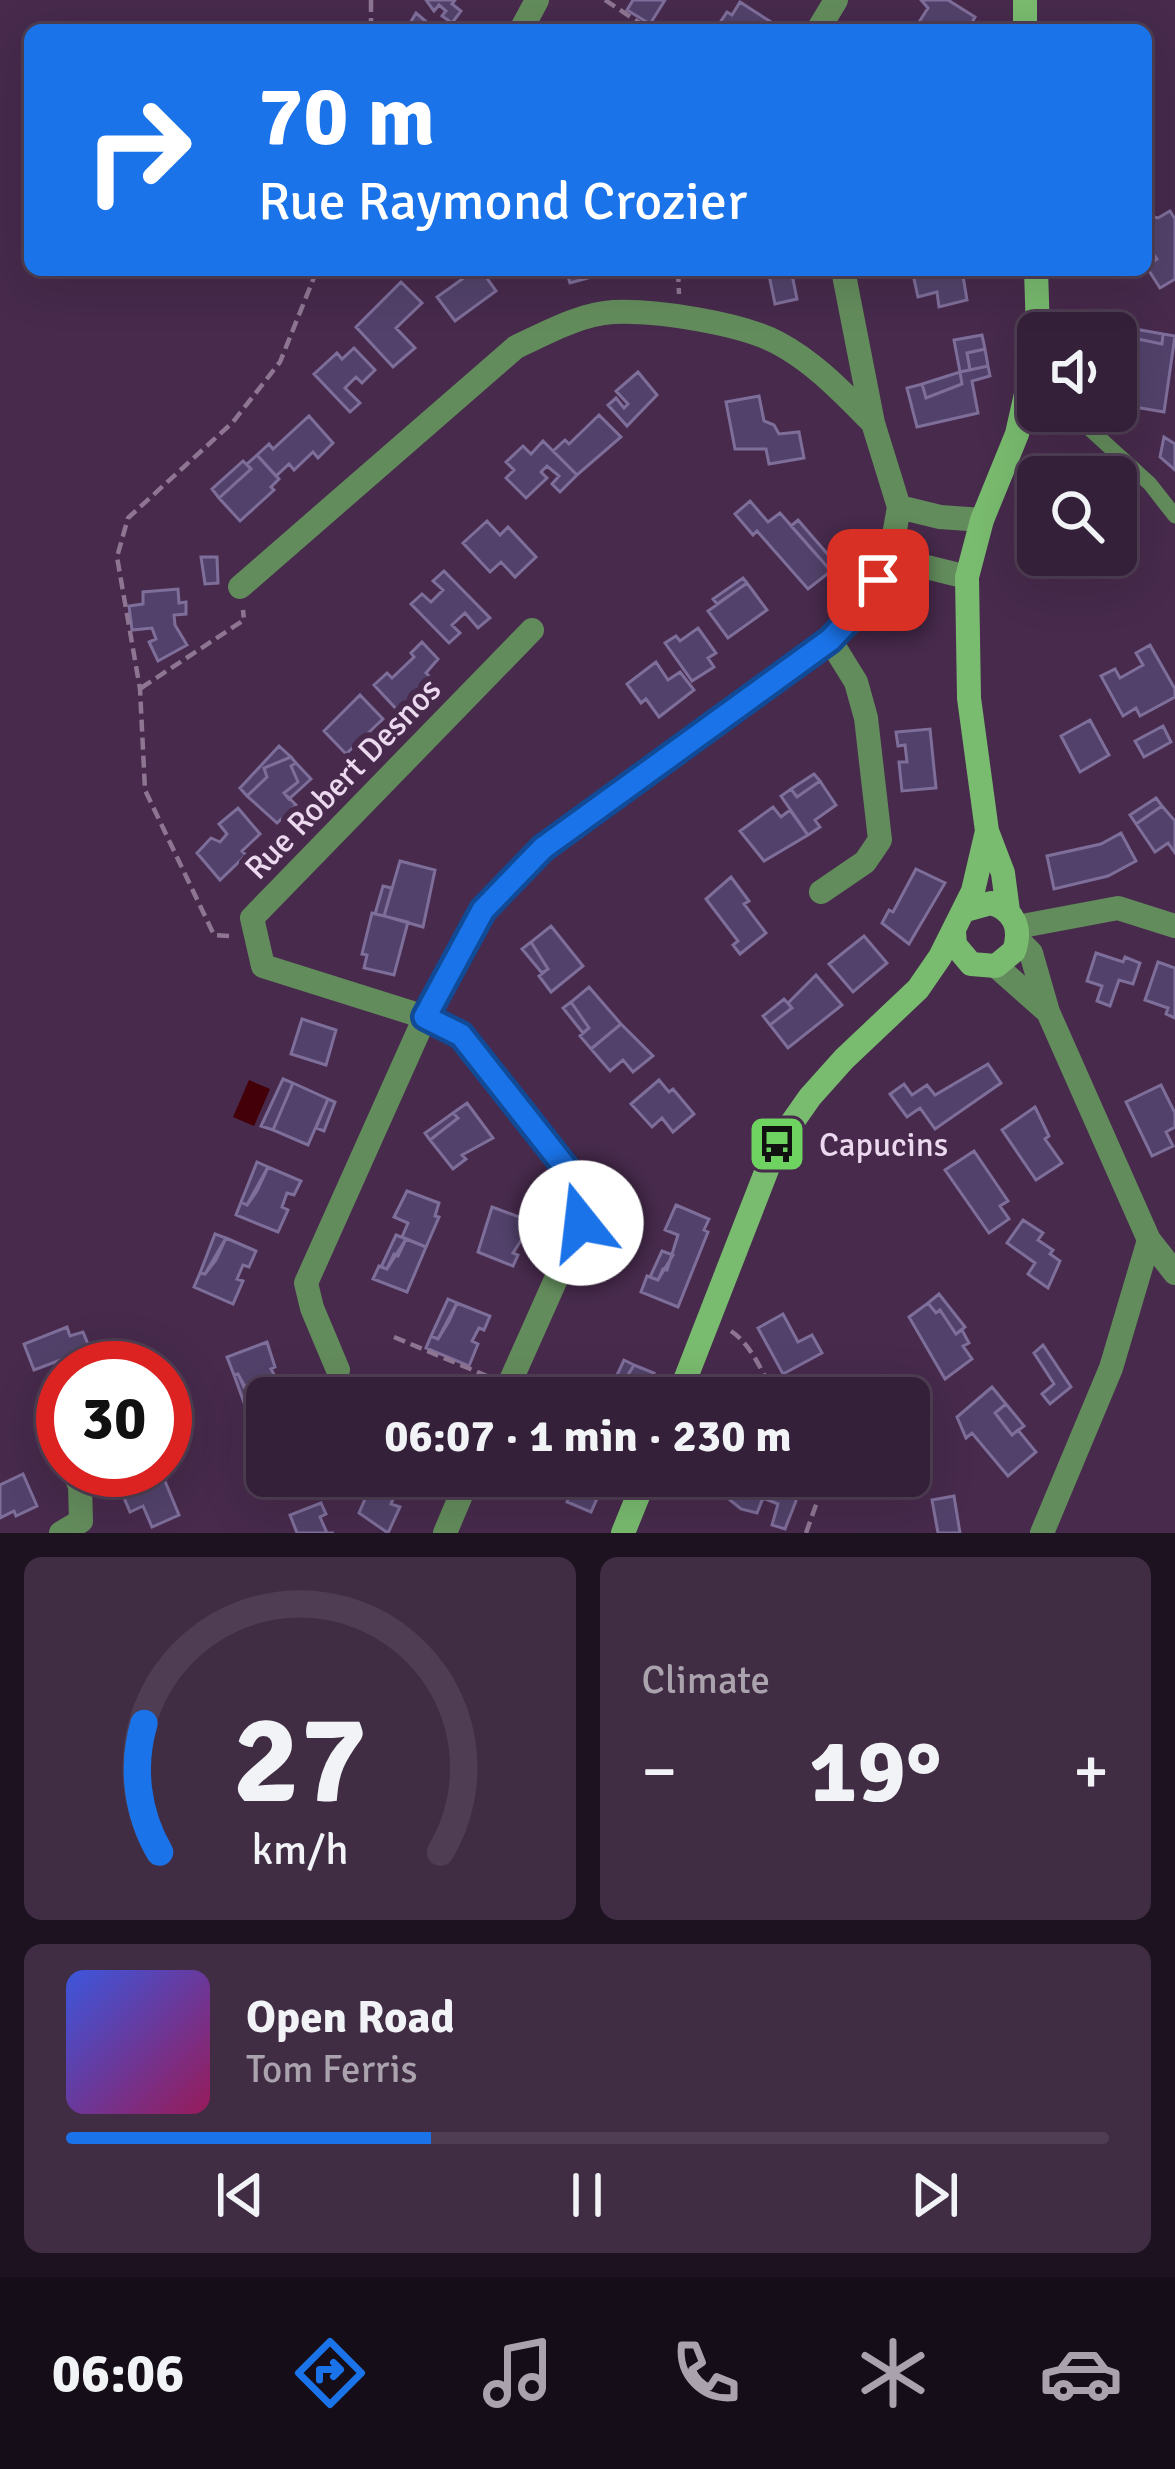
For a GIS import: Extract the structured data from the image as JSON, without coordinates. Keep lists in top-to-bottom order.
{
  "streets": {
    "street": ["Rue Robert Desnos"]
  },
  "places": {
    "bus stop": ["Capucins"]
  },
  "page": {
    "turn": ["70 m", "Rue Raymond Crozier"],
    "limit": "30",
    "trip": "06:07 · 1 min · 230 m",
    "tile": "Climate",
    "heat": ["−", "19°", "+"],
    "song": ["Open Road", "Tom Ferris"],
    "tabs": "06:06",
    "gauge": ["27", "km/h"]
  }
}
